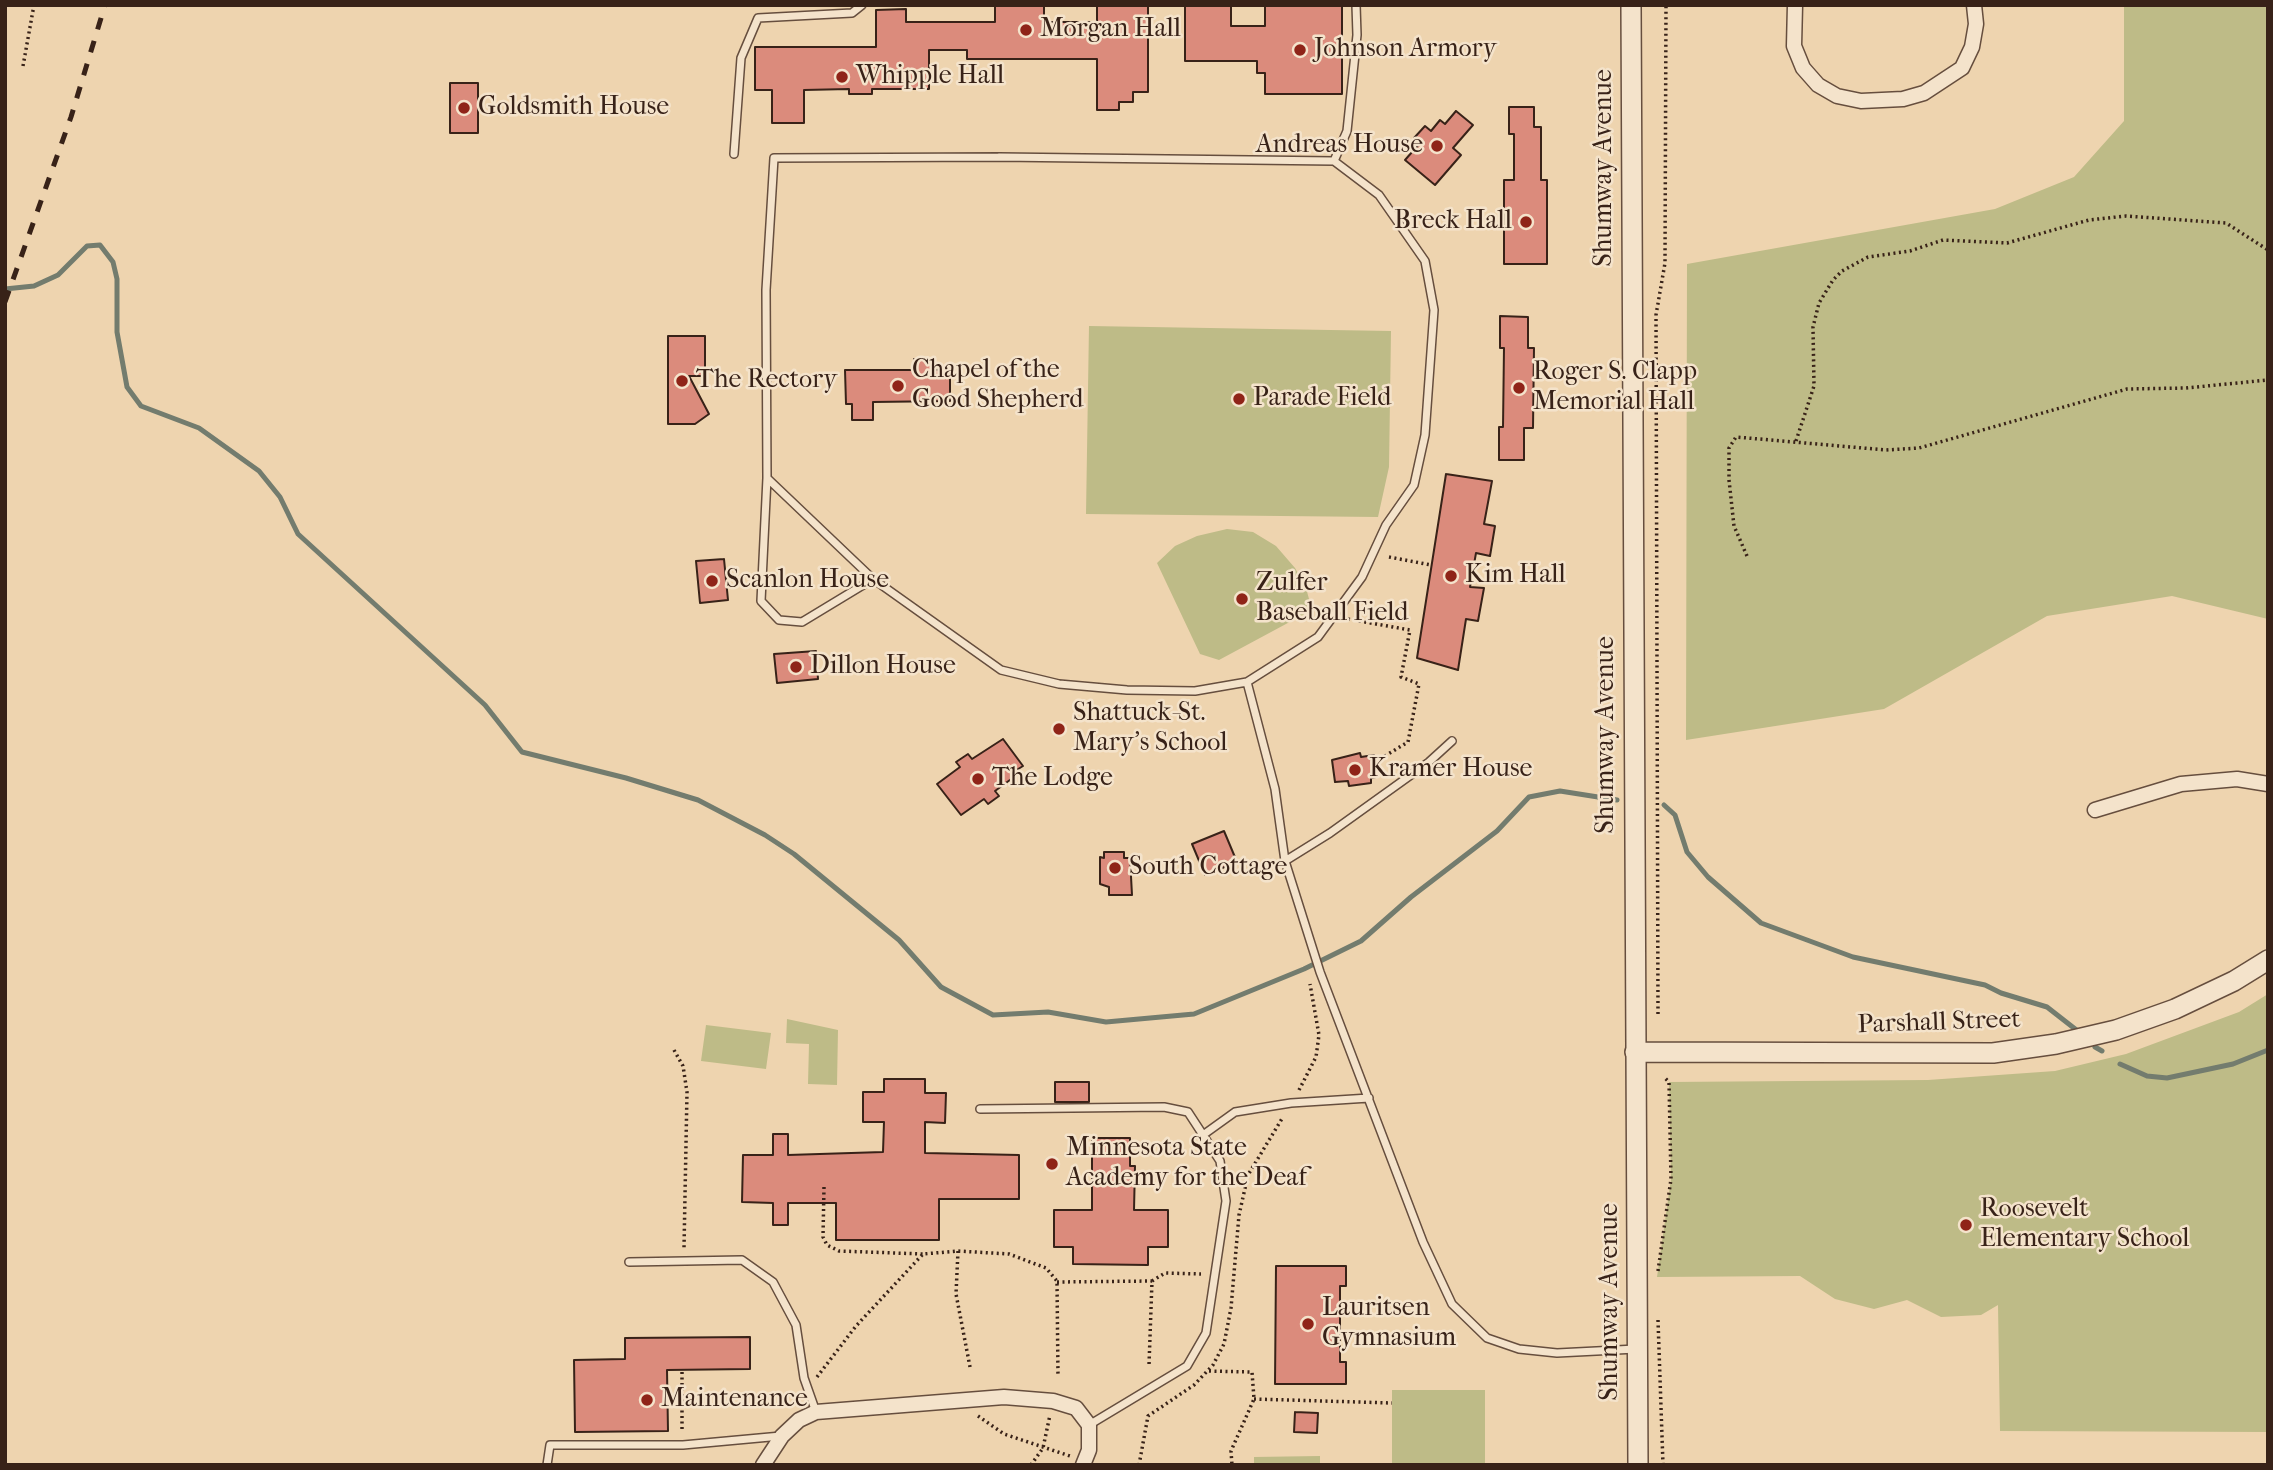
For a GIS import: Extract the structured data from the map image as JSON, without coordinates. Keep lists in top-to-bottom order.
{
  "streets": {
    "street": ["Shumway Avenue", "Parshall Street"]
  },
  "crossings": [
    ["Shumway Avenue", "Parshall Street"]
  ],
  "places": [
    "Morgan Hall",
    "Johnson Armory",
    "Whipple Hall",
    "Goldsmith House",
    "Andreas House",
    "Breck Hall",
    "The Rectory",
    "Chapel of the Good Shepherd",
    "Roger S. Clapp Memorial Hall",
    "Parade Field",
    "Kim Hall",
    "Scanlon House",
    "Zulfer Baseball Field",
    "Dillon House",
    "Shattuck-St. Mary’s School",
    "Kramer House",
    "The Lodge",
    "South Cottage",
    "Minnesota State Academy for the Deaf",
    "Roosevelt Elementary School",
    "Lauritsen Gymnasium",
    "Maintenance"
  ]
}
